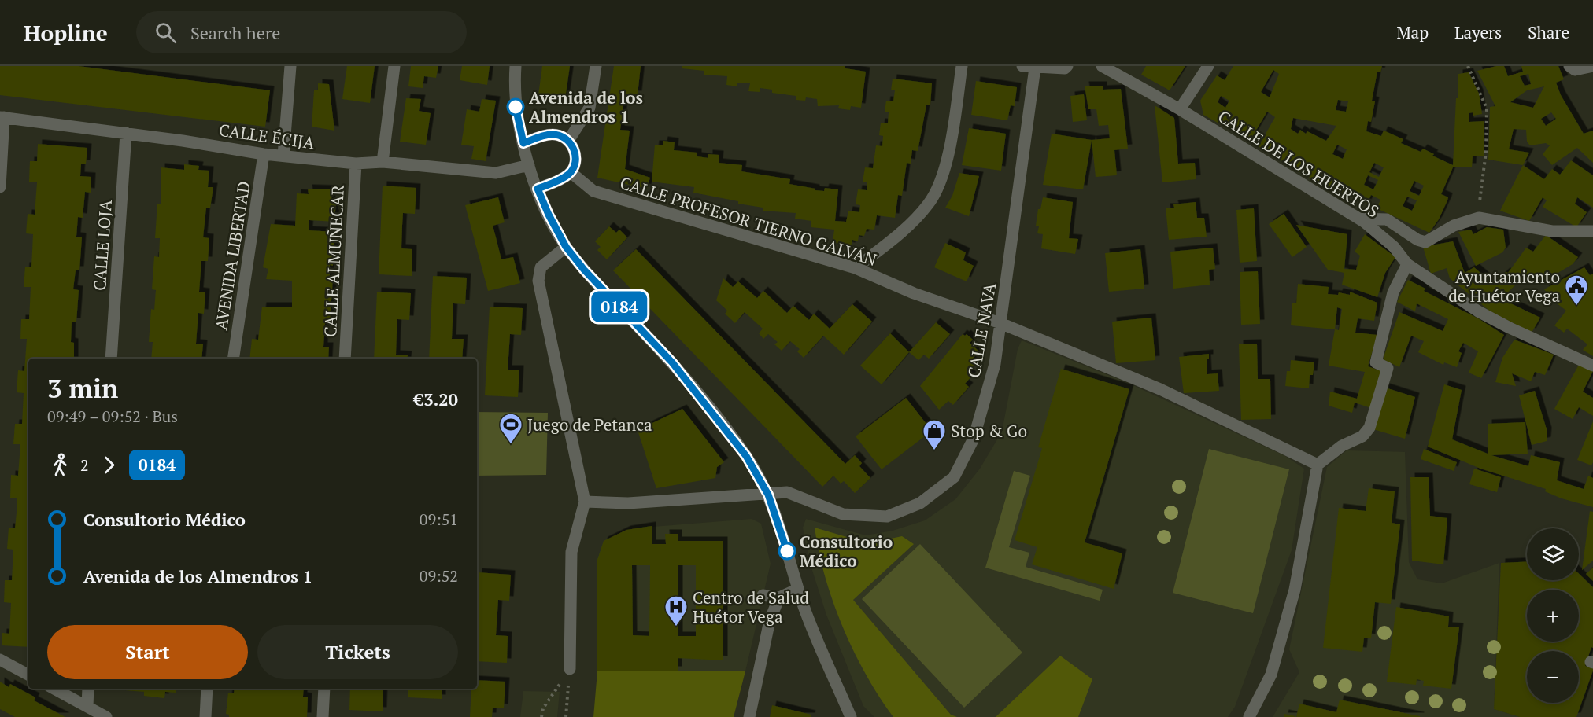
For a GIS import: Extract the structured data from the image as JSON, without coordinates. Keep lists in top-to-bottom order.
{
  "streets": {
    "street": [
      "CALLE ÉCIJA",
      "CALLE DE LOS HUERTOS",
      "CALLE PROFESOR TIERNO GALVÁN",
      "CALLE LOJA",
      "AVENIDA LIBERTAD",
      "CALLE ALMUÑECAR",
      "CALLE NAVA"
    ]
  },
  "crossings": [
    ["CALLE ÉCIJA", "CALLE PROFESOR TIERNO GALVÁN"],
    ["CALLE ÉCIJA", "CALLE LOJA"],
    ["CALLE ÉCIJA", "AVENIDA LIBERTAD"],
    ["CALLE ÉCIJA", "CALLE ALMUÑECAR"],
    ["CALLE PROFESOR TIERNO GALVÁN", "CALLE NAVA"]
  ],
  "places": {
    "other": ["Avenida de los Almendros 1", "Consultorio Médico"],
    "public building": ["Ayuntamiento de Huétor Vega"],
    "sports": ["Juego de Petanca"],
    "shop": ["Stop & Go"],
    "hospital": ["Centro de Salud Huétor Vega"]
  },
  "lines": ["bus line 0184"],
  "page": {
    "header": "Hopline",
    "search": "Search here",
    "nav": ["Map", "Layers", "Share"],
    "on_map": "0184",
    "heading": ["3 min", "09:49 – 09:52 · Bus", "€3.20"],
    "legs": ["2", "0184"],
    "list": [
      {
        "name": "Consultorio Médico",
        "value": "09:51"
      },
      {
        "name": "Avenida de los Almendros 1",
        "value": "09:52"
      }
    ],
    "map_buttons": ["+", "−"],
    "buttons": ["Start", "Tickets"]
  }
}
